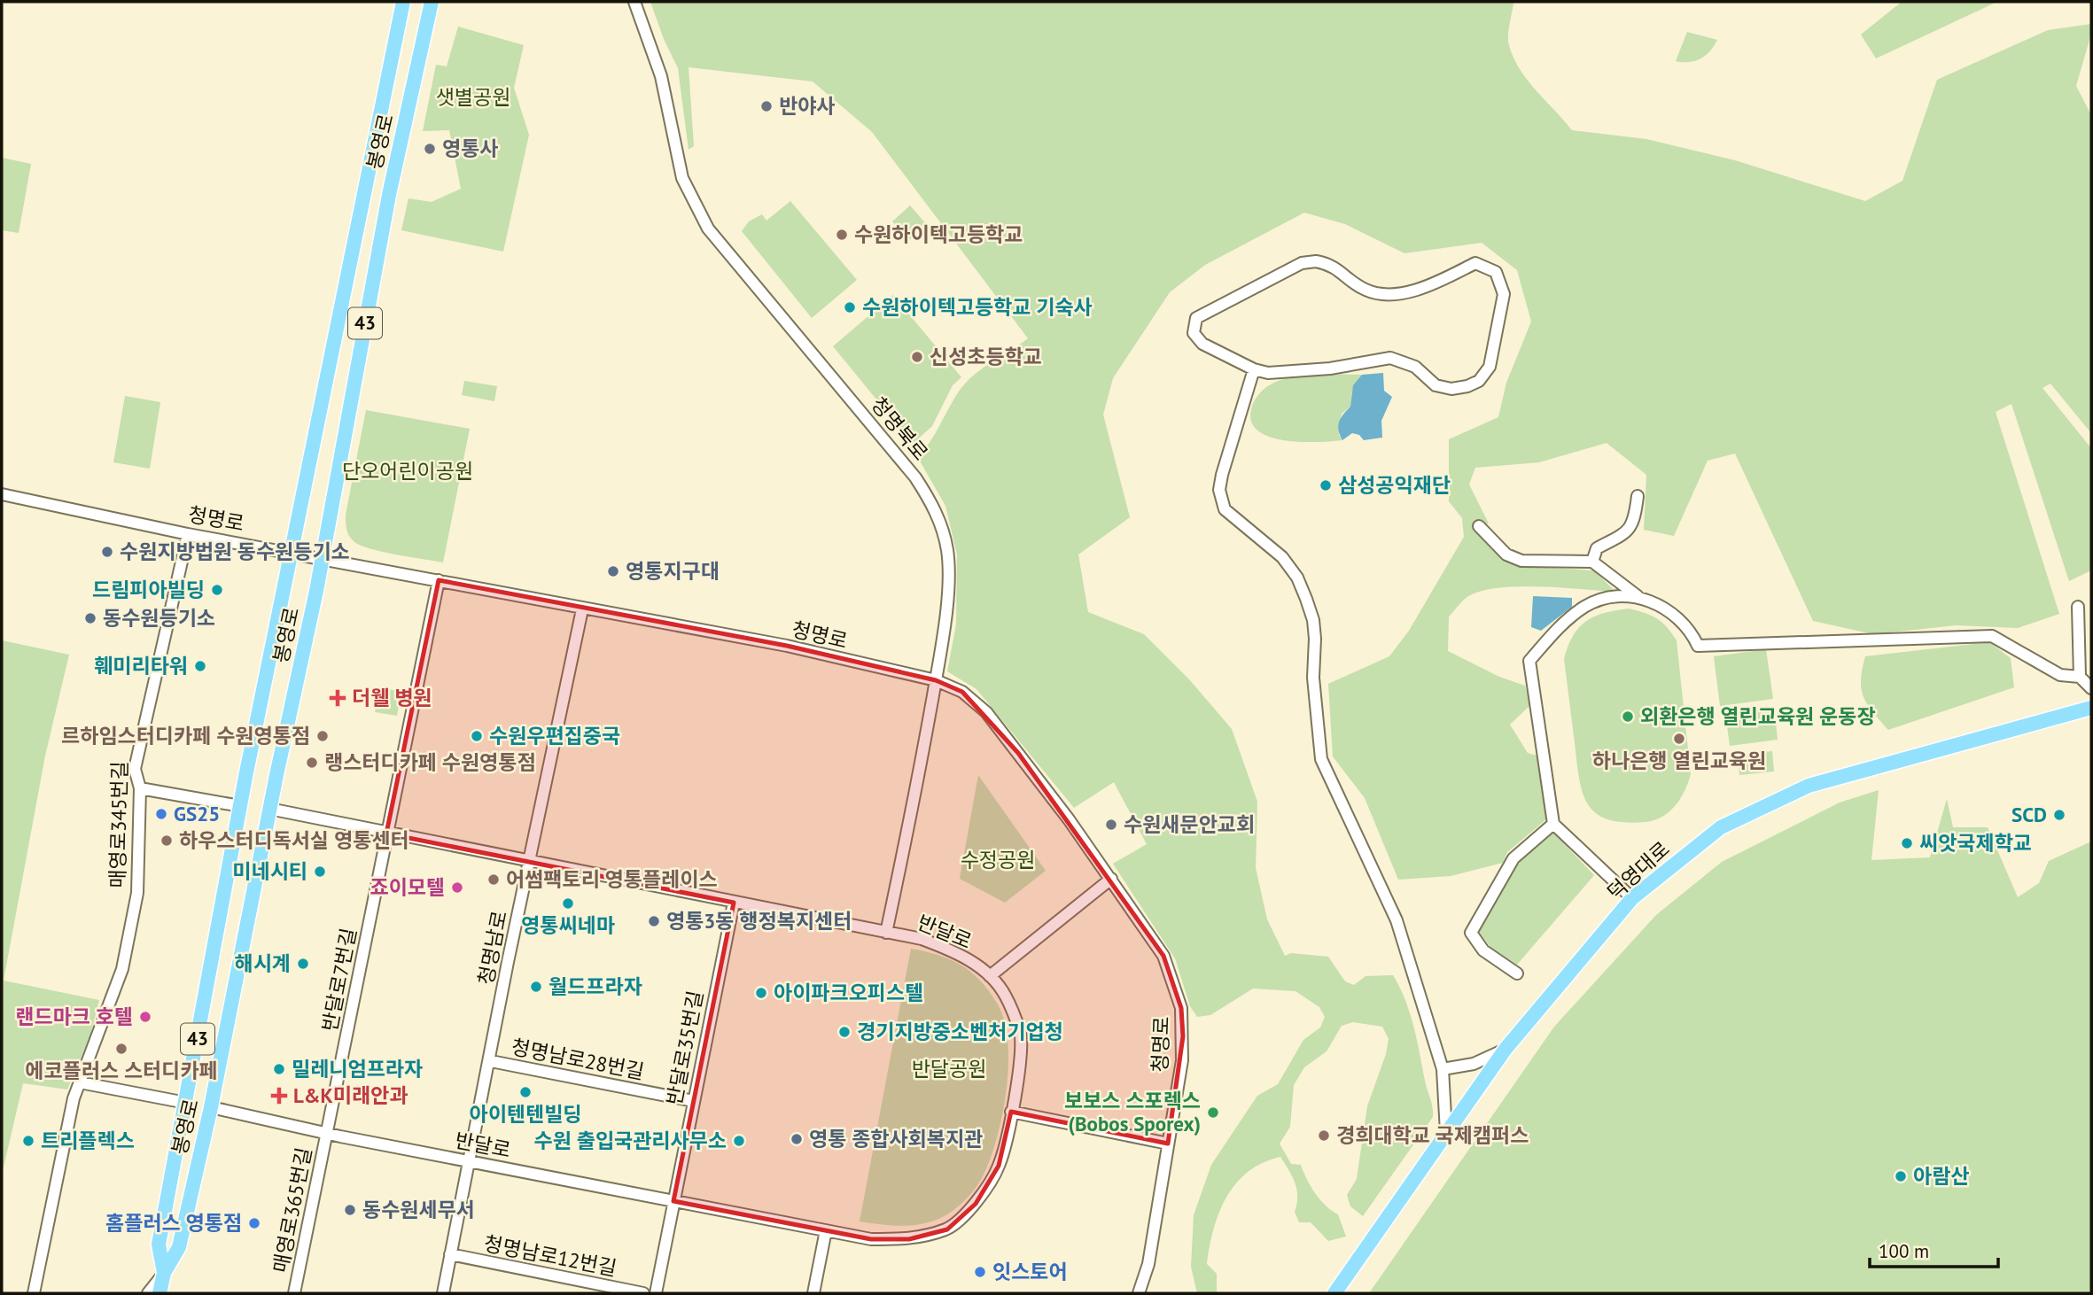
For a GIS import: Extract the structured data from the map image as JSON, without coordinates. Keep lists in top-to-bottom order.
{
  "streets": {
    "main road": ["봉영로", "43", "덕영대로"],
    "street": [
      "청명북로",
      "청명로",
      "매영로345번길",
      "반달로",
      "청명남로",
      "반달로7번길",
      "반달로35번길",
      "청명남로28번길",
      "매영로365번길",
      "청명남로12번길"
    ]
  },
  "crossings": [
    ["봉영로", "청명로"],
    ["봉영로", "반달로"],
    ["청명북로", "청명로"],
    ["청명북로", "반달로"],
    ["청명로", "매영로345번길"],
    ["청명로", "청명남로"],
    ["청명로", "반달로7번길"],
    ["반달로", "청명남로"],
    ["반달로", "반달로7번길"],
    ["반달로", "반달로35번길"],
    ["반달로", "매영로365번길"],
    ["청명남로", "청명남로28번길"],
    ["청명남로", "청명남로12번길"],
    ["반달로7번길", "매영로365번길"],
    ["반달로35번길", "청명남로28번길"]
  ],
  "parks": [
    "샛별공원",
    "단오어린이공원",
    "수정공원",
    "반달공원"
  ],
  "places": {
    "other": [
      "반야사",
      "영통사",
      "수원하이텍고등학교",
      "수원하이텍고등학교 기숙사",
      "신성초등학교",
      "삼성공익재단",
      "수원지방법원 동수원등기소",
      "영통지구대",
      "드림피아빌딩",
      "동수원등기소",
      "훼미리타워",
      "외환은행 열린교육원 운동장",
      "르하임스터디카페 수원영통점",
      "수원우편집중국",
      "하나은행 열린교육원",
      "랭스터디카페 수원영통점",
      "GS25",
      "SCD",
      "수원새문안교회",
      "하우스터디독서실 영통센터",
      "씨앗국제학교",
      "미네시티",
      "어썸팩토리 영통플레이스",
      "죠이모텔",
      "영통씨네마",
      "영통3동 행정복지센터",
      "해시계",
      "월드프라자",
      "아이파크오피스텔",
      "랜드마크 호텔",
      "경기지방중소벤처기업청",
      "에코플러스 스터디카페",
      "밀레니엄프라자",
      "아이텐텐빌딩",
      "보보스 스포렉스 (Bobos Sporex)",
      "경희대학교 국제캠퍼스",
      "영통 종합사회복지관",
      "트리플렉스",
      "수원 출입국관리사무소",
      "아람산",
      "동수원세무서",
      "홈플러스 영통점",
      "잇스토어"
    ],
    "health": ["더웰 병원", "L&K미래안과"]
  },
  "scale_bar": "100 m"
}
